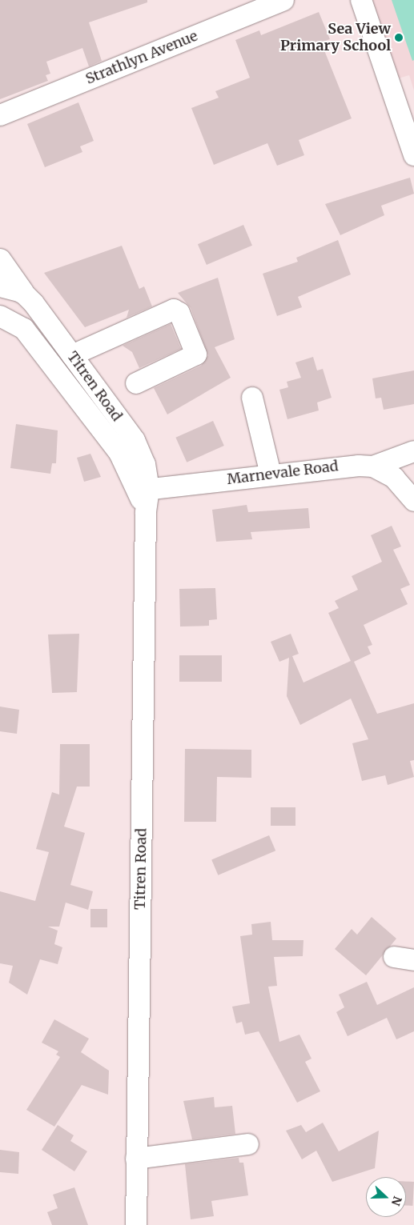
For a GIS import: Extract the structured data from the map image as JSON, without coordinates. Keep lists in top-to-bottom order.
{
  "streets": {
    "street": ["Strathlyn Avenue", "Titren Road", "Marnevale Road"]
  },
  "crossings": [
    ["Titren Road", "Marnevale Road"]
  ],
  "places": ["Sea View Primary School"],
  "north": "right"
}
